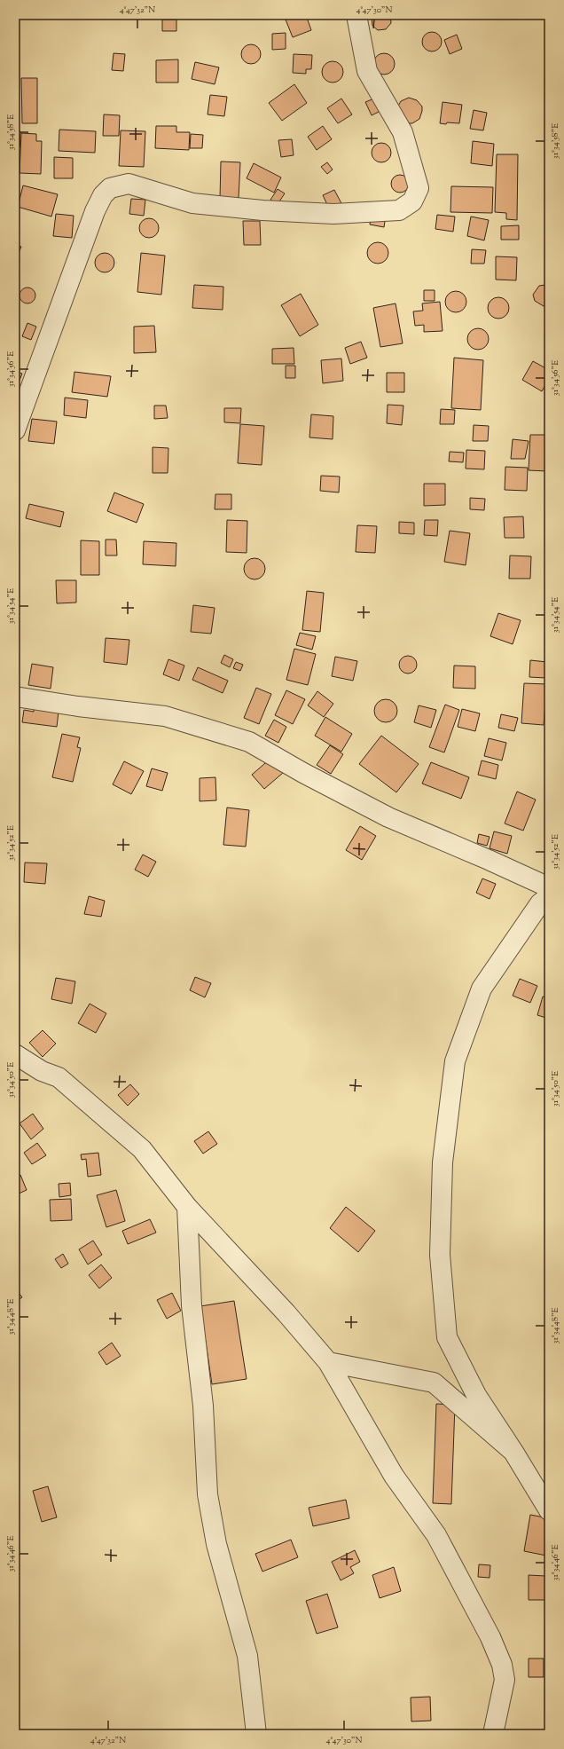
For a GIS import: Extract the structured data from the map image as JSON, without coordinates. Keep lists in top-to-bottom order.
{
  "coordinates": [
    "4°47'32\"N",
    "4°47'30\"N",
    "31°34'58\"E",
    "31°34'56\"E",
    "31°34'54\"E",
    "31°34'52\"E",
    "31°34'50\"E",
    "31°34'48\"E",
    "31°34'46\"E"
  ]
}
